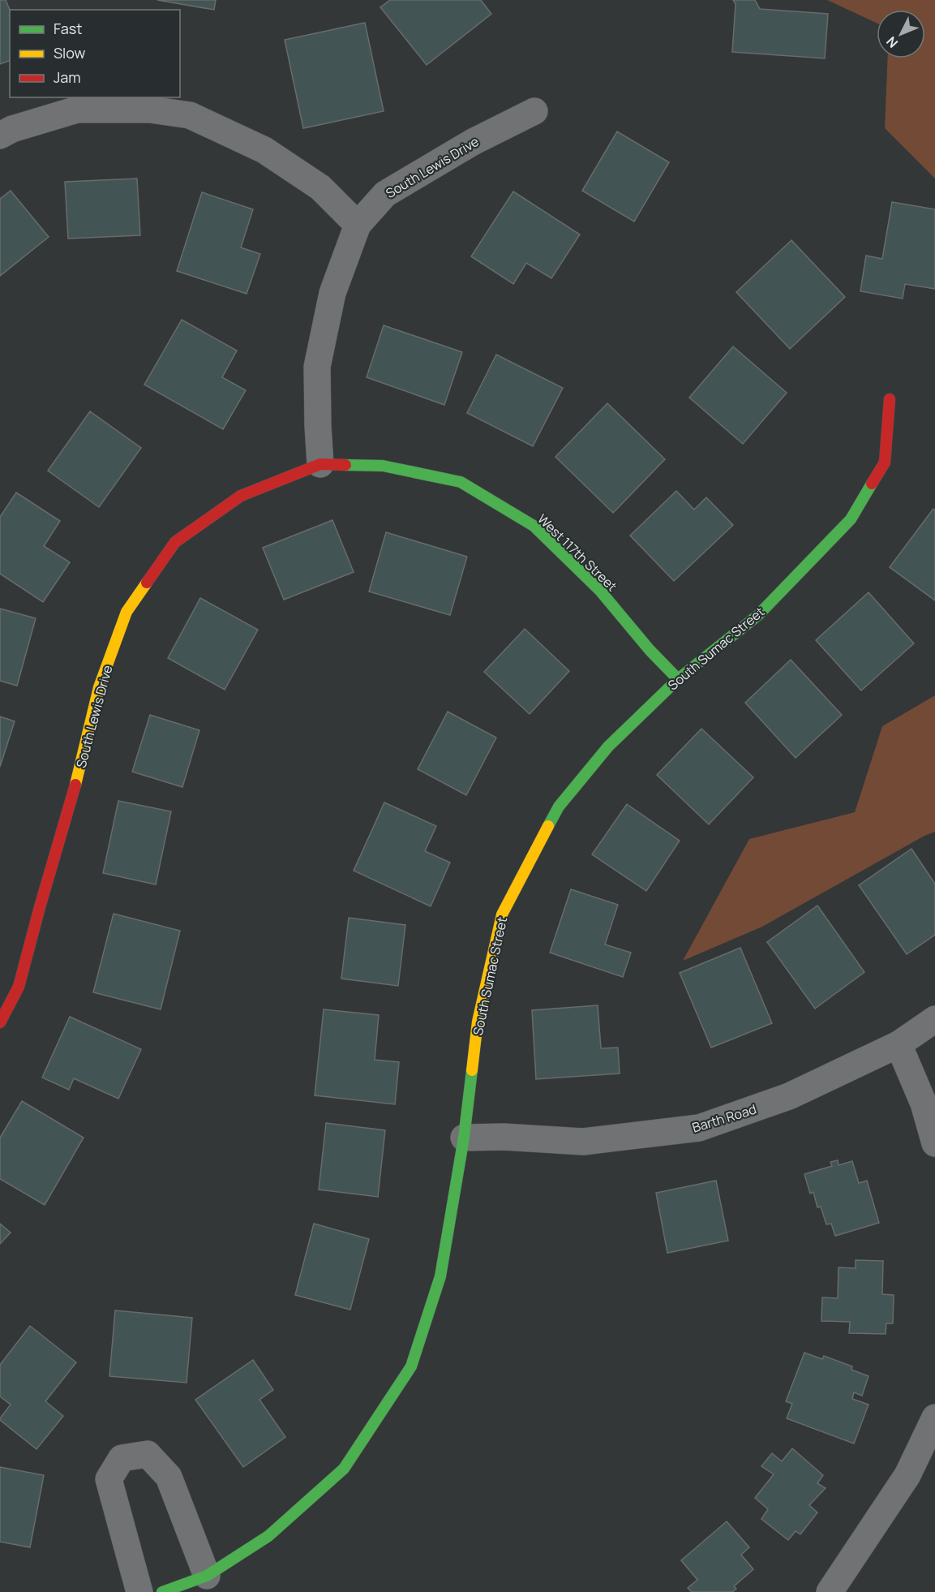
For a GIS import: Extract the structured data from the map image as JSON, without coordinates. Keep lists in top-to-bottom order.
{
  "streets": {
    "street": [
      "South Lewis Drive",
      "West 117th Street",
      "South Sumac Street",
      "Barth Road"
    ]
  },
  "crossings": [
    ["South Lewis Drive", "West 117th Street"],
    ["West 117th Street", "South Sumac Street"],
    ["South Sumac Street", "Barth Road"]
  ],
  "legend": ["Fast", "Slow", "Jam"],
  "north": "bottom left"
}
